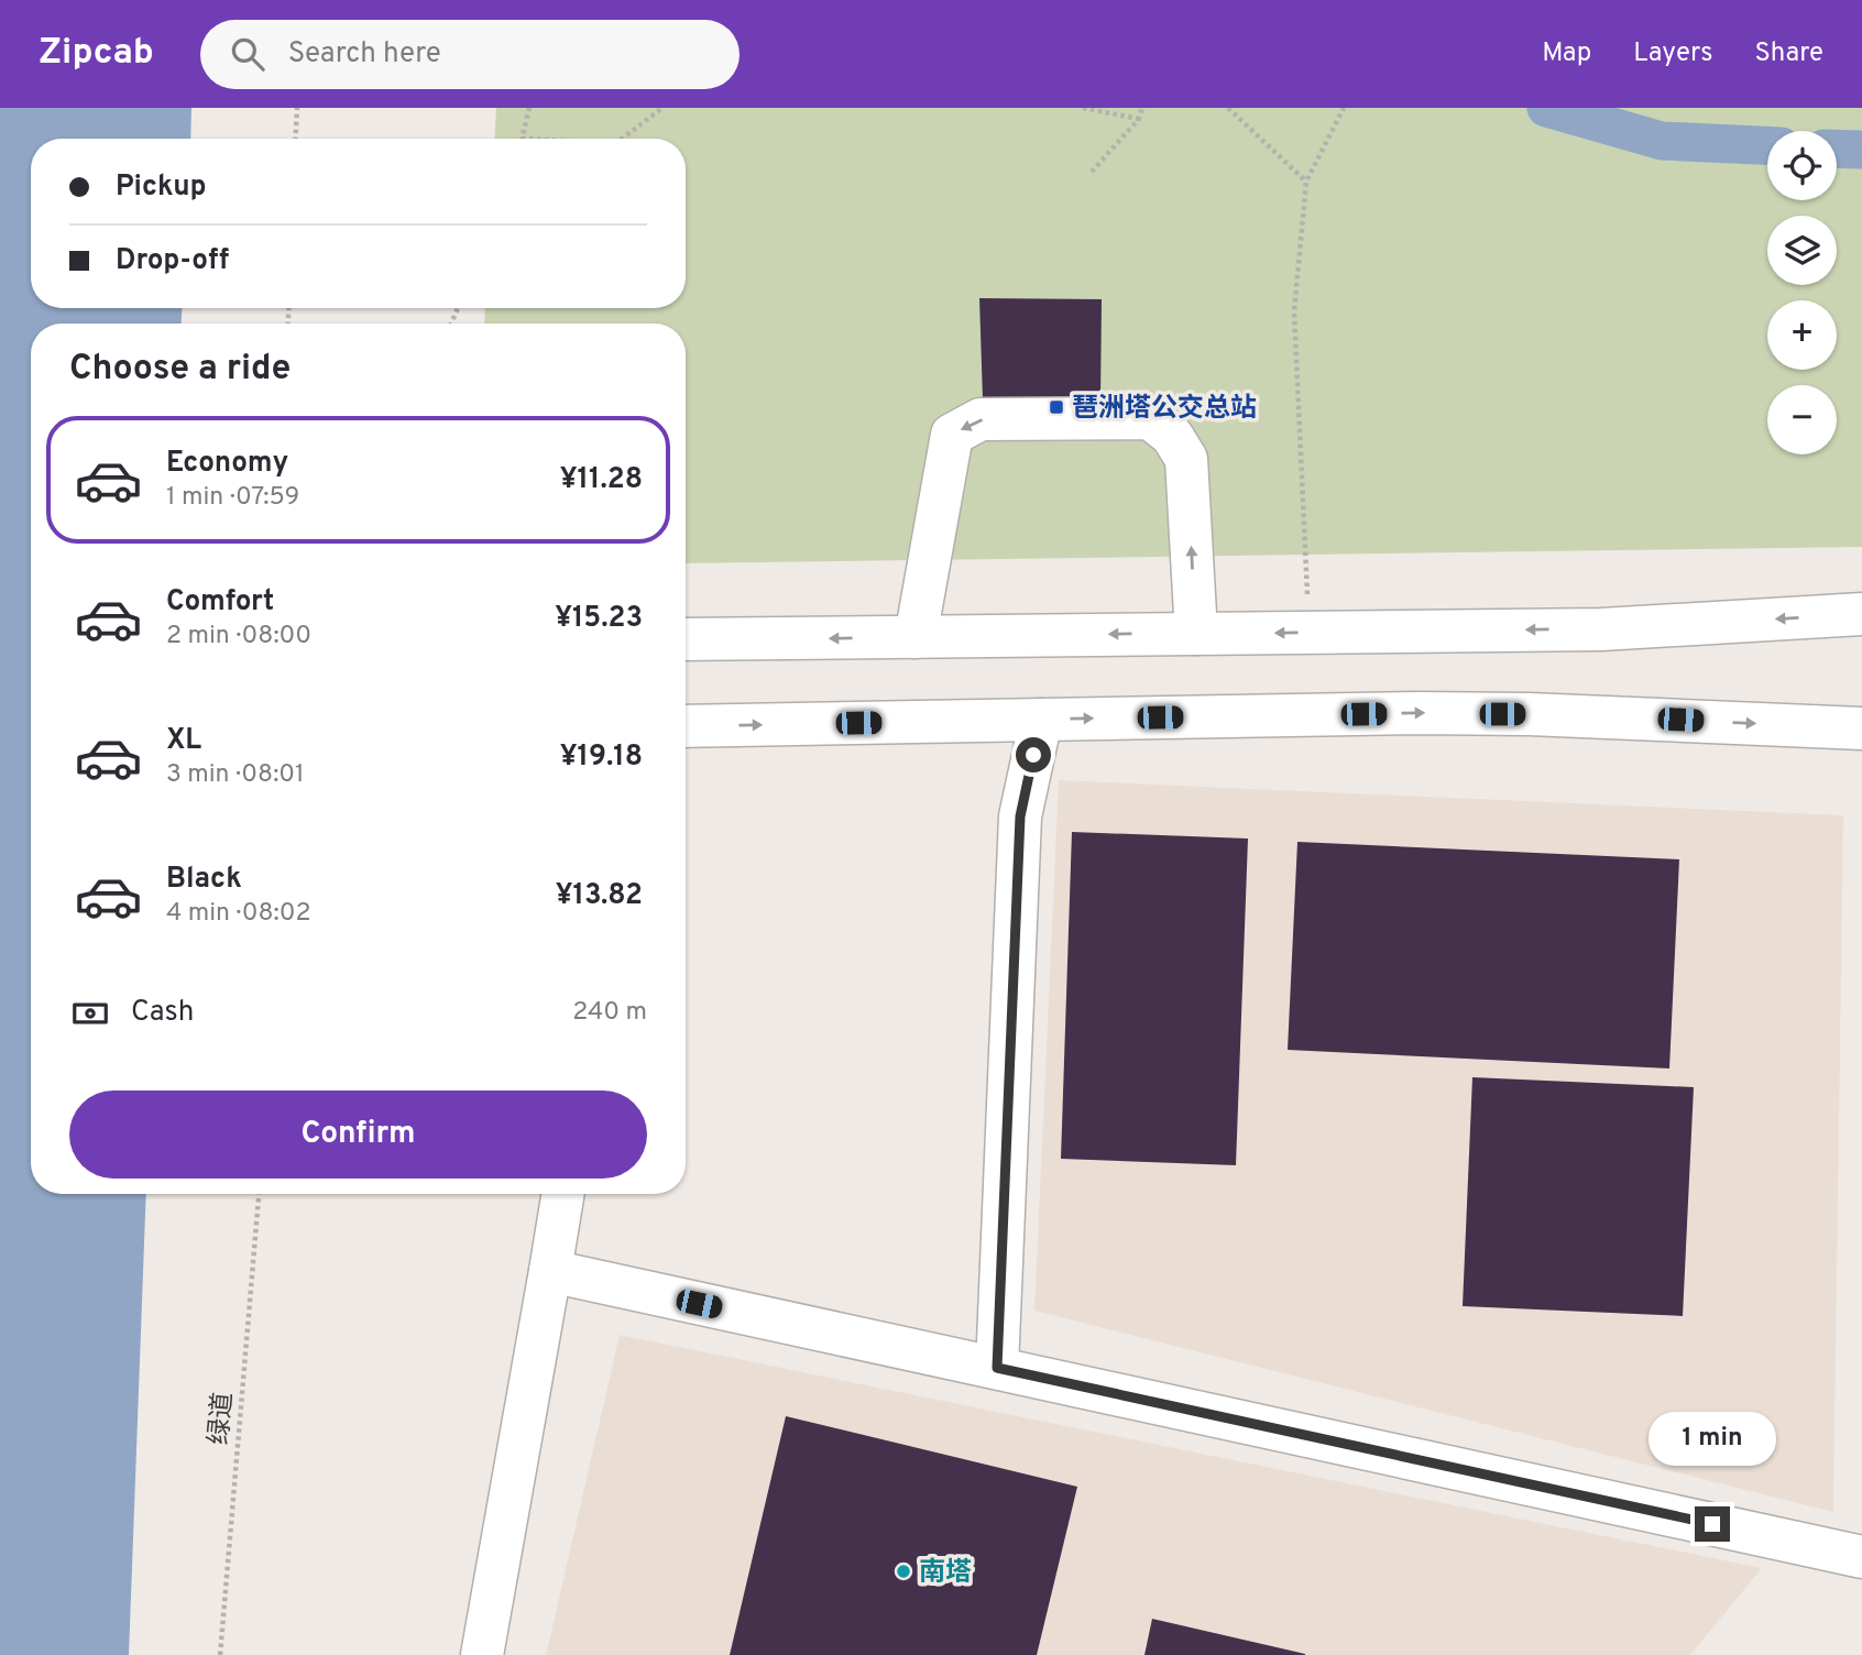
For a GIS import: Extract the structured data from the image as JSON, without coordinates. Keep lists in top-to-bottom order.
{
  "streets": {
    "path": ["绿道"]
  },
  "places": {
    "transit": ["琶洲塔公交总站"],
    "other": ["南塔"]
  },
  "page": {
    "header": "Zipcab",
    "search": "Search here",
    "nav": ["Map", "Layers", "Share"],
    "map_buttons": ["+", "−"],
    "banner": ["Pickup", "Drop-off"],
    "heading": "Choose a ride",
    "list": [
      {
        "name": "Economy",
        "note": "1 min · 07:59",
        "value": "¥11.28"
      },
      {
        "name": "Comfort",
        "note": "2 min · 08:00",
        "value": "¥15.23"
      },
      {
        "name": "XL",
        "note": "3 min · 08:01",
        "value": "¥19.18"
      },
      {
        "name": "Black",
        "note": "4 min · 08:02",
        "value": "¥13.82"
      }
    ],
    "pay": ["Cash", "240 m"],
    "buttons": "Confirm",
    "bubble": "1 min"
  }
}
